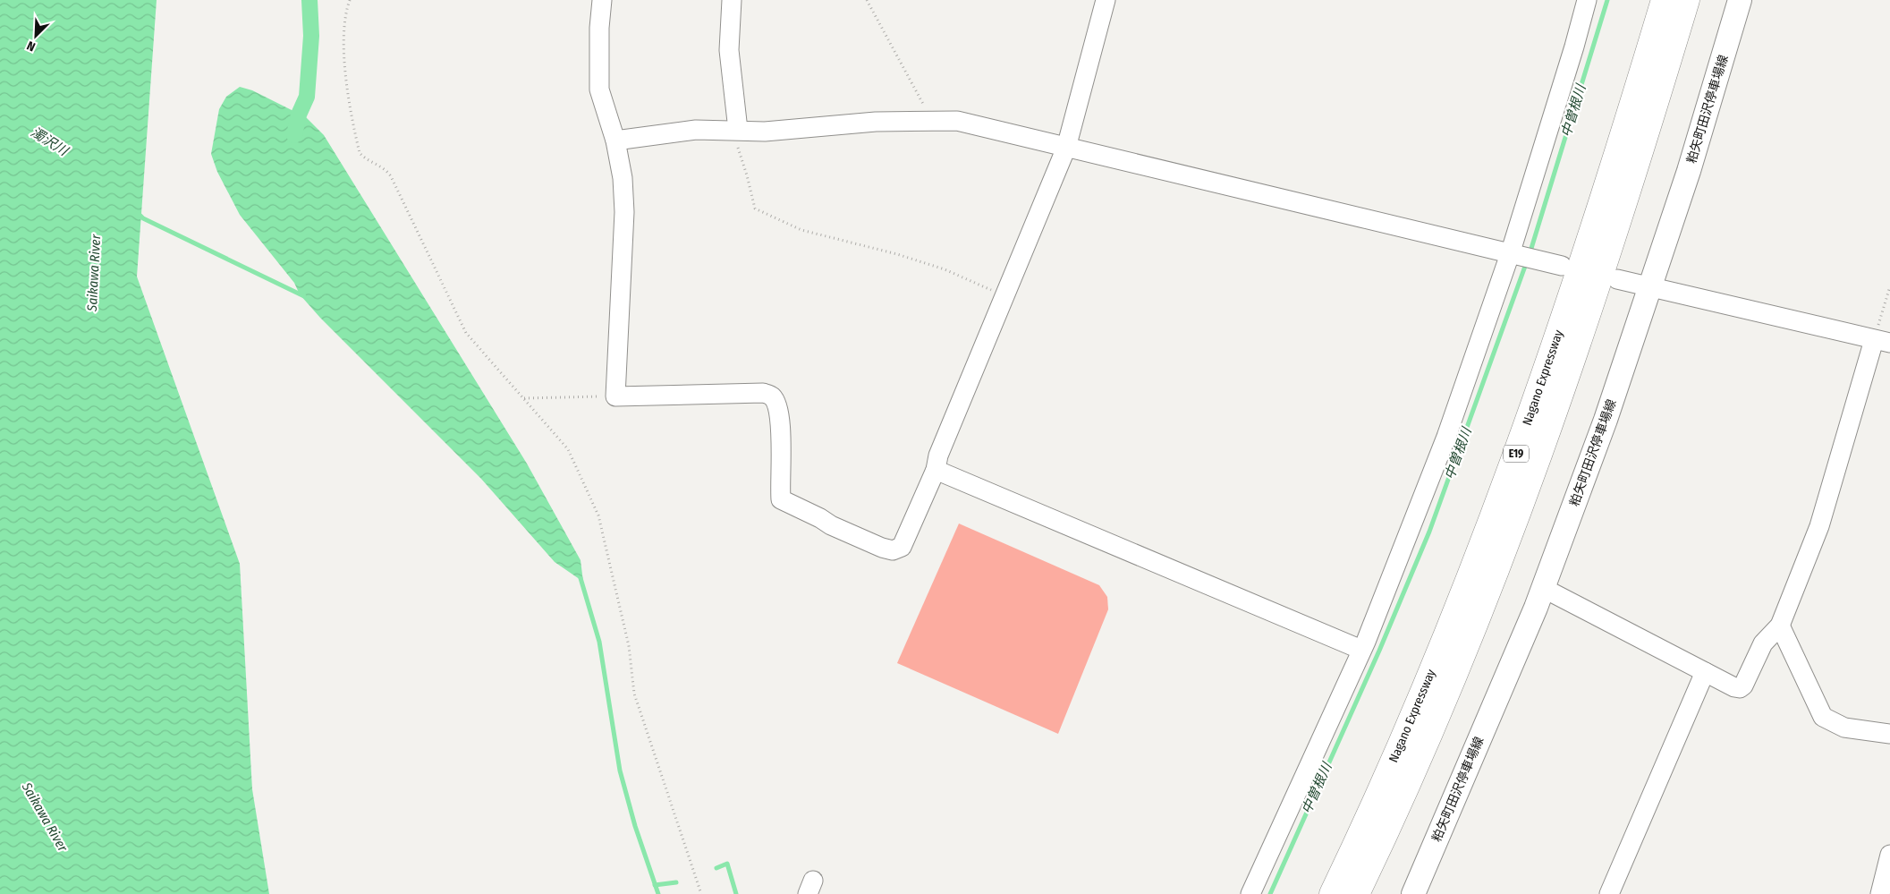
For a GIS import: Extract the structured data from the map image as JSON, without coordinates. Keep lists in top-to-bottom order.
{
  "streets": {
    "highway": ["Nagano Expressway", "E19"],
    "main road": ["粕矢町田沢停車場線"]
  },
  "water": ["中曽根川", "濁沢川", "Saikawa River"],
  "north": "bottom left"
}
